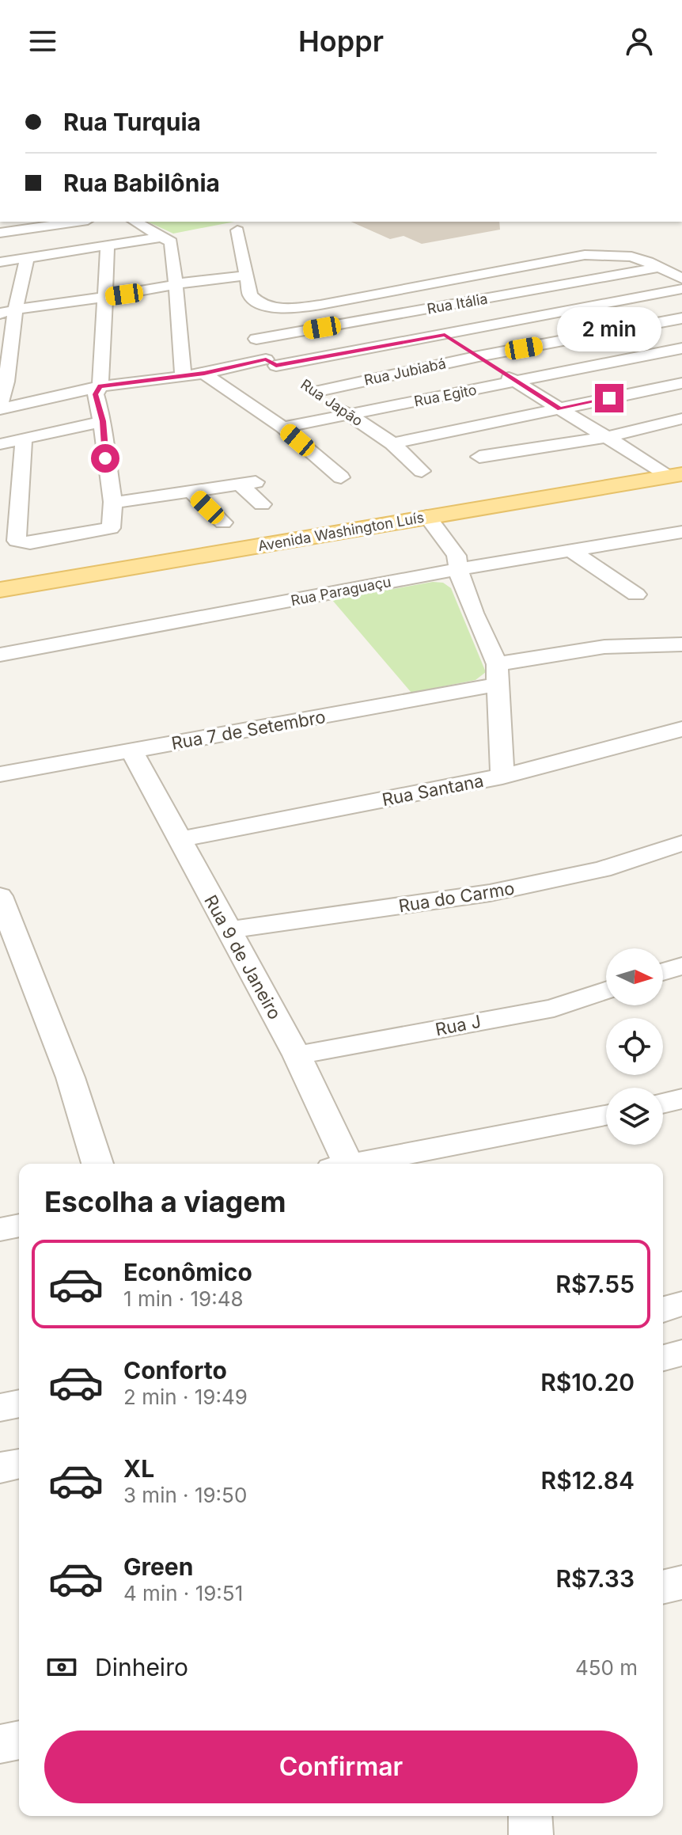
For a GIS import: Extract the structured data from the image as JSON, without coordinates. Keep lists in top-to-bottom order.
{
  "streets": {
    "main road": ["Avenida Washington Luís"],
    "street": [
      "Rua Itália",
      "Rua Jubiabá",
      "Rua Egito",
      "Rua Japão",
      "Rua Paraguaçu",
      "Rua 7 de Setembro",
      "Rua Santana",
      "Rua do Carmo",
      "Rua 9 de Janeiro",
      "Rua J"
    ]
  },
  "crossings": [
    ["Rua Jubiabá", "Rua Japão"],
    ["Rua Egito", "Rua Japão"],
    ["Rua 7 de Setembro", "Rua 9 de Janeiro"],
    ["Rua Santana", "Rua 9 de Janeiro"],
    ["Rua do Carmo", "Rua 9 de Janeiro"],
    ["Rua 9 de Janeiro", "Rua J"]
  ],
  "north": "right",
  "page": {
    "header": "Hoppr",
    "banner": ["Rua Turquia", "Rua Babilônia"],
    "bubble": "2 min",
    "heading": "Escolha a viagem",
    "list": [
      {
        "name": "Econômico",
        "note": "1 min · 19:48",
        "value": "R$7.55"
      },
      {
        "name": "Conforto",
        "note": "2 min · 19:49",
        "value": "R$10.20"
      },
      {
        "name": "XL",
        "note": "3 min · 19:50",
        "value": "R$12.84"
      },
      {
        "name": "Green",
        "note": "4 min · 19:51",
        "value": "R$7.33"
      }
    ],
    "pay": ["Dinheiro", "450 m"],
    "buttons": "Confirmar"
  }
}
